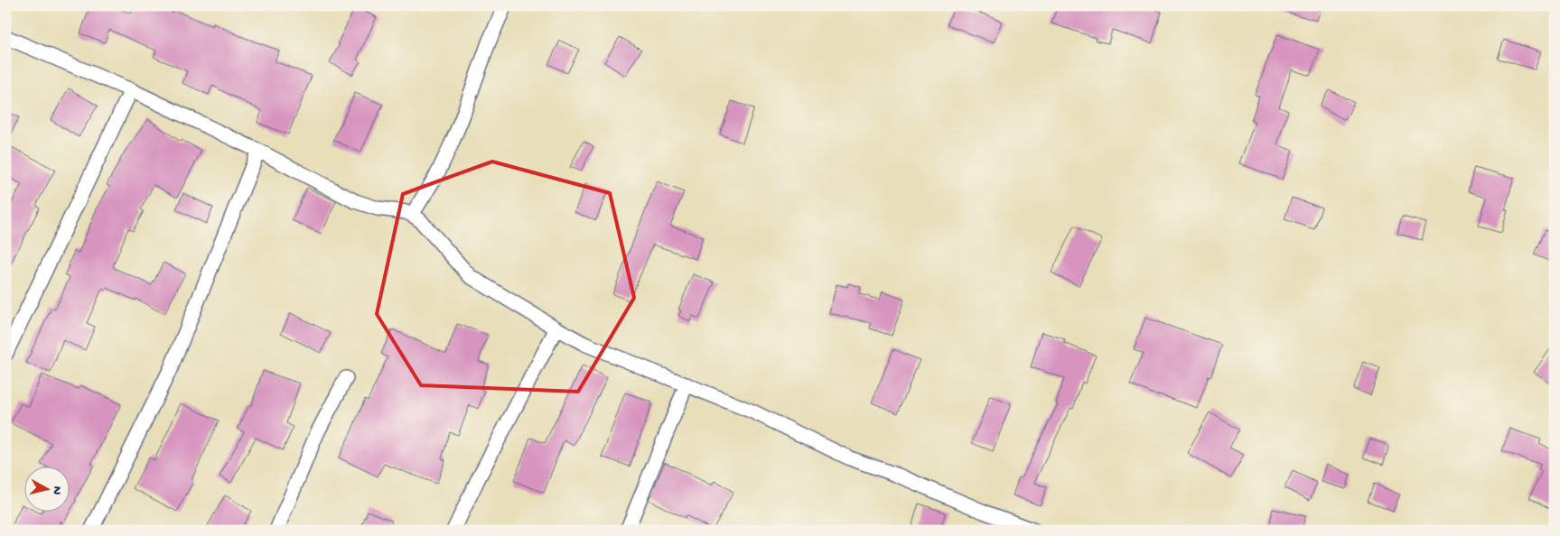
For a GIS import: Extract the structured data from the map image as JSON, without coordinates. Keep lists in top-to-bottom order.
{
  "north": "right"
}
